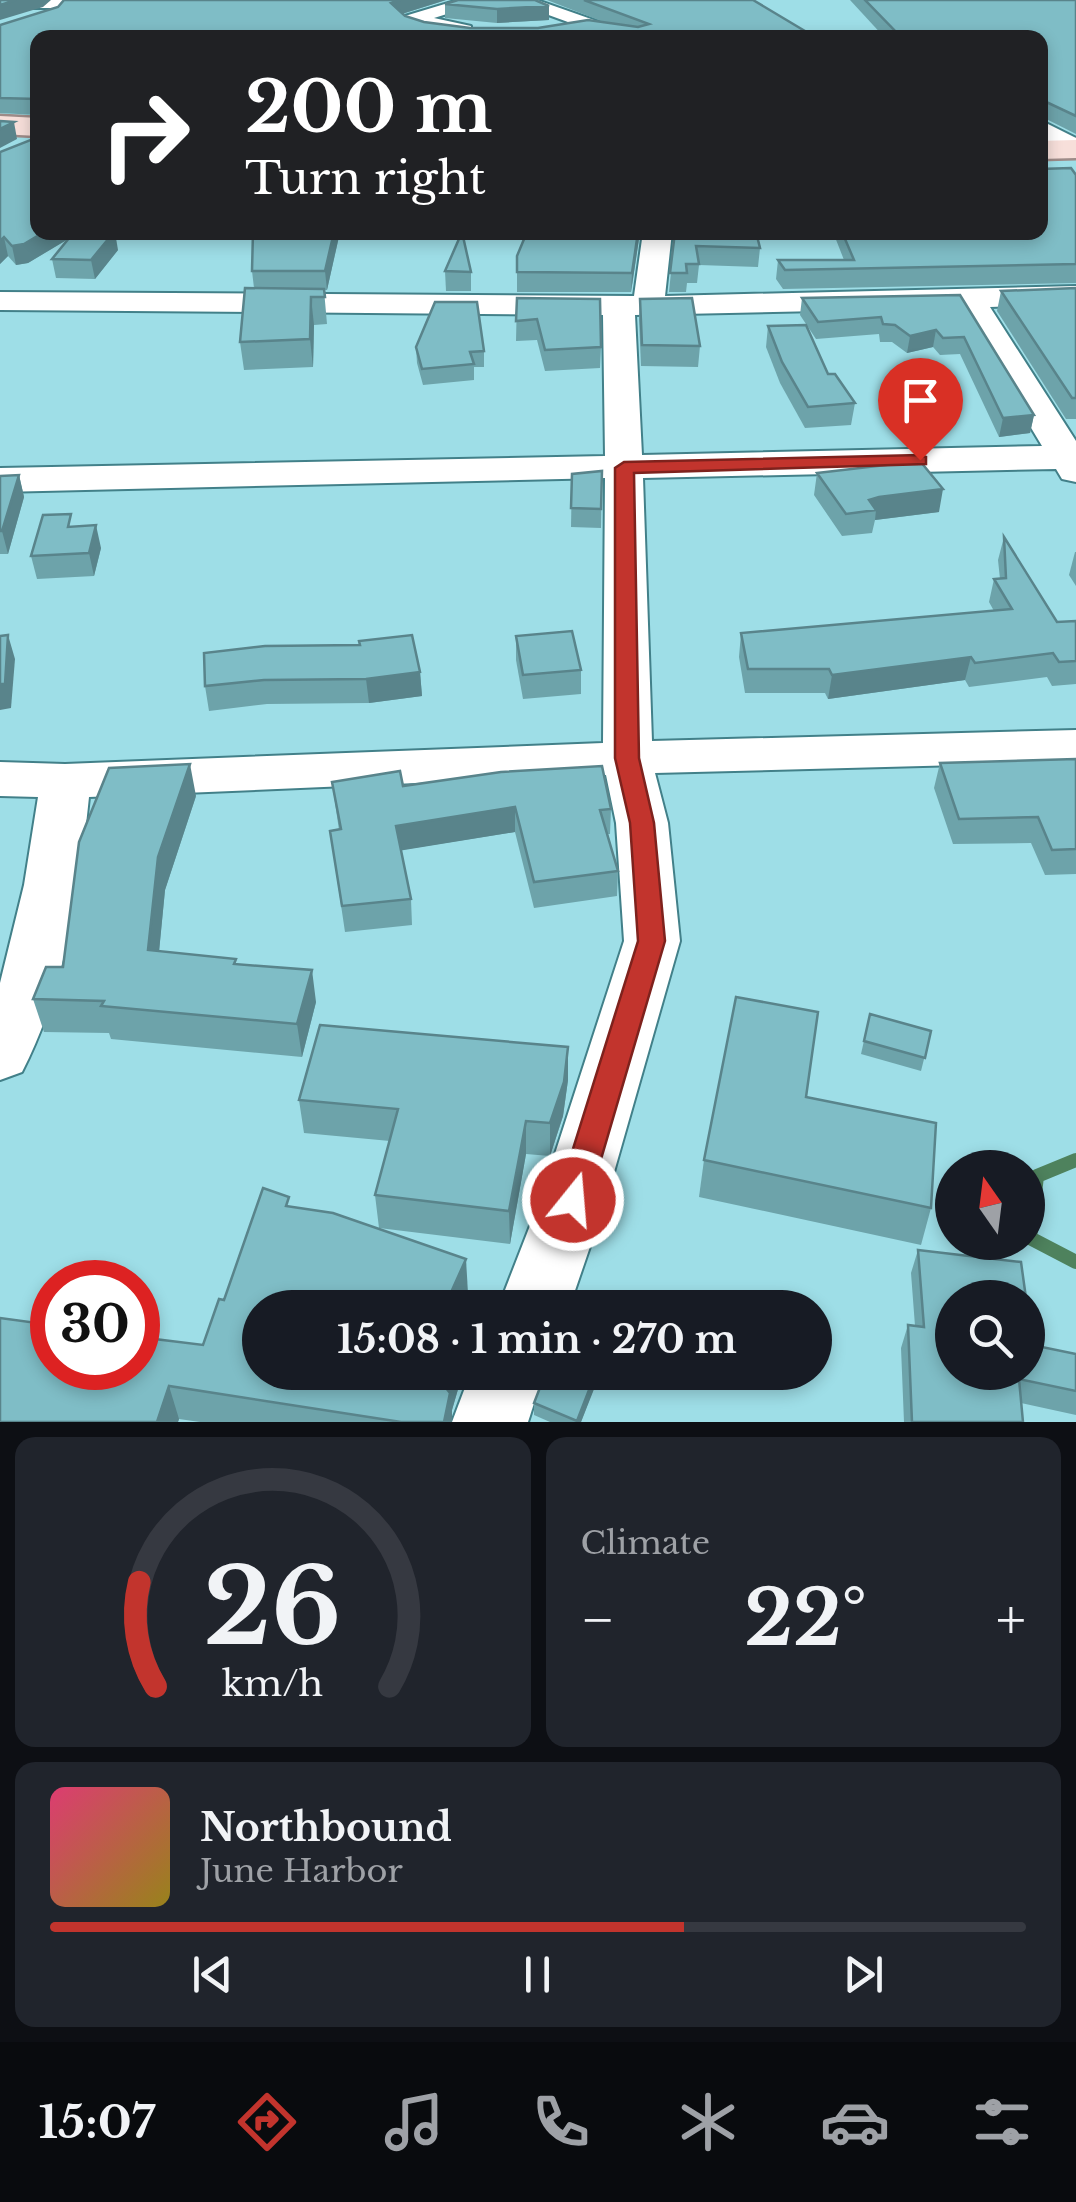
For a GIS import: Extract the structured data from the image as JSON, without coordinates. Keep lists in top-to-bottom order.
{
  "north": "top",
  "page": {
    "turn": ["200 m", "Turn right"],
    "limit": "30",
    "trip": "15:08 · 1 min · 270 m",
    "tile": "Climate",
    "heat": ["−", "22°", "+"],
    "song": ["Northbound", "June Harbor"],
    "tabs": "15:07",
    "gauge": ["26", "km/h"]
  }
}
